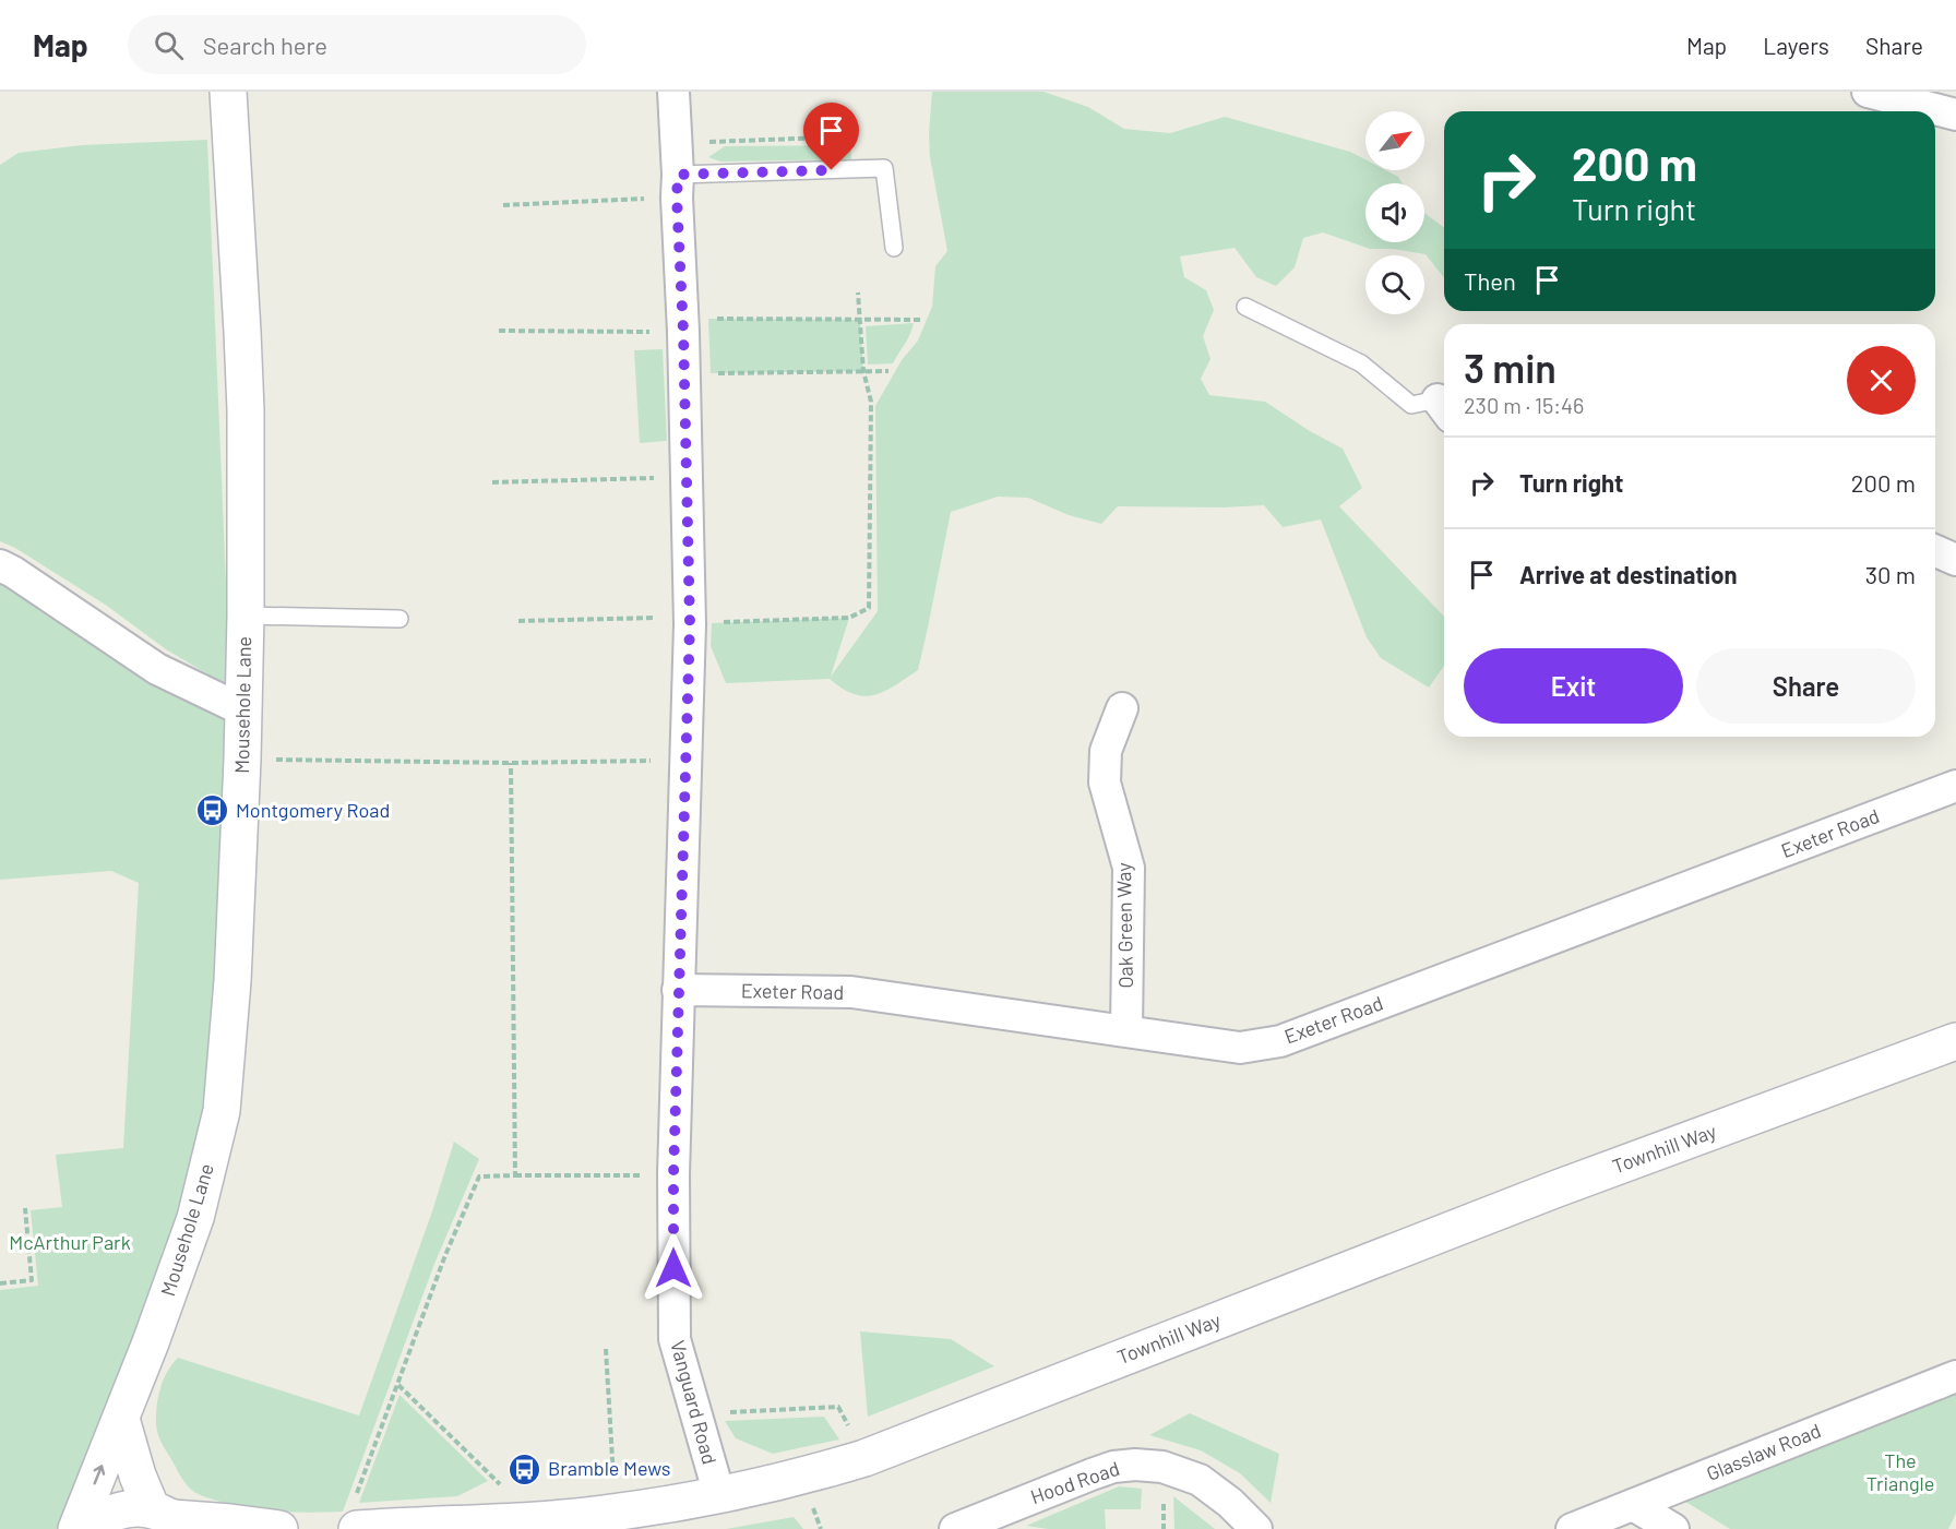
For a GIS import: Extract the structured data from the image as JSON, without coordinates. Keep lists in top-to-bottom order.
{
  "streets": {
    "street": [
      "Mousehole Lane",
      "Exeter Road",
      "Oak Green Way",
      "Townhill Way",
      "Vanguard Road",
      "Glasslaw Road",
      "Hood Road"
    ]
  },
  "crossings": [
    ["Exeter Road", "Oak Green Way"],
    ["Exeter Road", "Vanguard Road"],
    ["Townhill Way", "Vanguard Road"]
  ],
  "parks": ["McArthur Park", "The Triangle"],
  "places": {
    "bus stop": ["Montgomery Road", "Bramble Mews"]
  },
  "north": "top right",
  "page": {
    "header": "Map",
    "search": "Search here",
    "nav": ["Map", "Layers", "Share"],
    "turn": ["200 m", "Turn right"],
    "then": "Then",
    "heading": ["3 min", "230 m · 15:46"],
    "list": [
      {
        "name": "Turn right",
        "value": "200 m"
      },
      {
        "name": "Arrive at destination",
        "value": "30 m"
      }
    ],
    "buttons": ["Exit", "Share"]
  }
}
